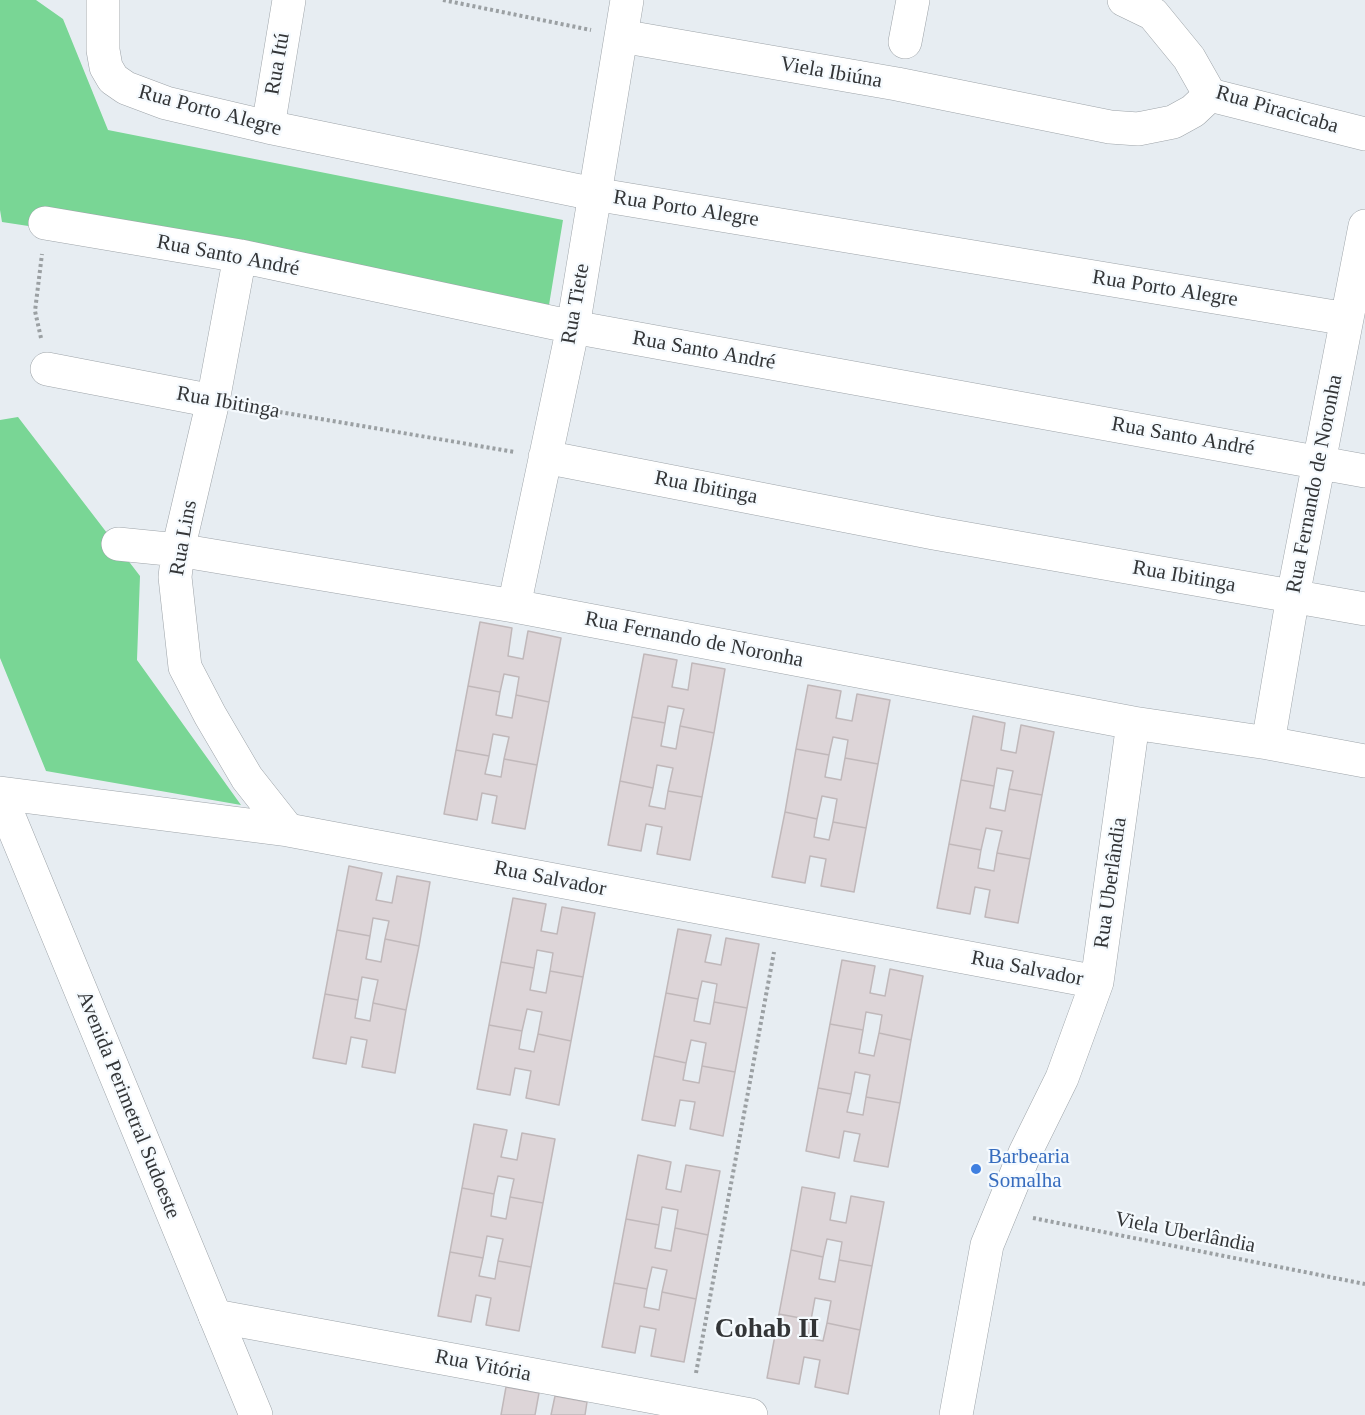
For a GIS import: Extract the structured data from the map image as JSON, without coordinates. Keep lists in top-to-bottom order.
{
  "streets": {
    "street": [
      "Rua Itú",
      "Viela Ibiúna",
      "Rua Piracicaba",
      "Rua Porto Alegre",
      "Rua Santo André",
      "Rua Tiete",
      "Rua Ibitinga",
      "Rua Fernando de Noronha",
      "Rua Lins",
      "Rua Salvador",
      "Rua Uberlândia",
      "Avenida Perimetral Sudoeste",
      "Rua Vitória"
    ],
    "path": ["Viela Uberlândia"]
  },
  "crossings": [
    ["Rua Itú", "Rua Porto Alegre"],
    ["Viela Ibiúna", "Rua Piracicaba"],
    ["Viela Ibiúna", "Rua Tiete"],
    ["Rua Porto Alegre", "Rua Tiete"],
    ["Rua Porto Alegre", "Rua Fernando de Noronha"],
    ["Rua Santo André", "Rua Tiete"],
    ["Rua Santo André", "Rua Fernando de Noronha"],
    ["Rua Santo André", "Rua Lins"],
    ["Rua Tiete", "Rua Ibitinga"],
    ["Rua Tiete", "Rua Fernando de Noronha"],
    ["Rua Ibitinga", "Rua Fernando de Noronha"],
    ["Rua Ibitinga", "Rua Lins"],
    ["Rua Fernando de Noronha", "Rua Lins"],
    ["Rua Fernando de Noronha", "Rua Uberlândia"],
    ["Rua Lins", "Rua Salvador"],
    ["Rua Salvador", "Rua Uberlândia"],
    ["Rua Salvador", "Avenida Perimetral Sudoeste"],
    ["Rua Uberlândia", "Viela Uberlândia"],
    ["Avenida Perimetral Sudoeste", "Rua Vitória"]
  ],
  "districts": ["Cohab II"],
  "places": ["Barbearia Somalha"]
}
